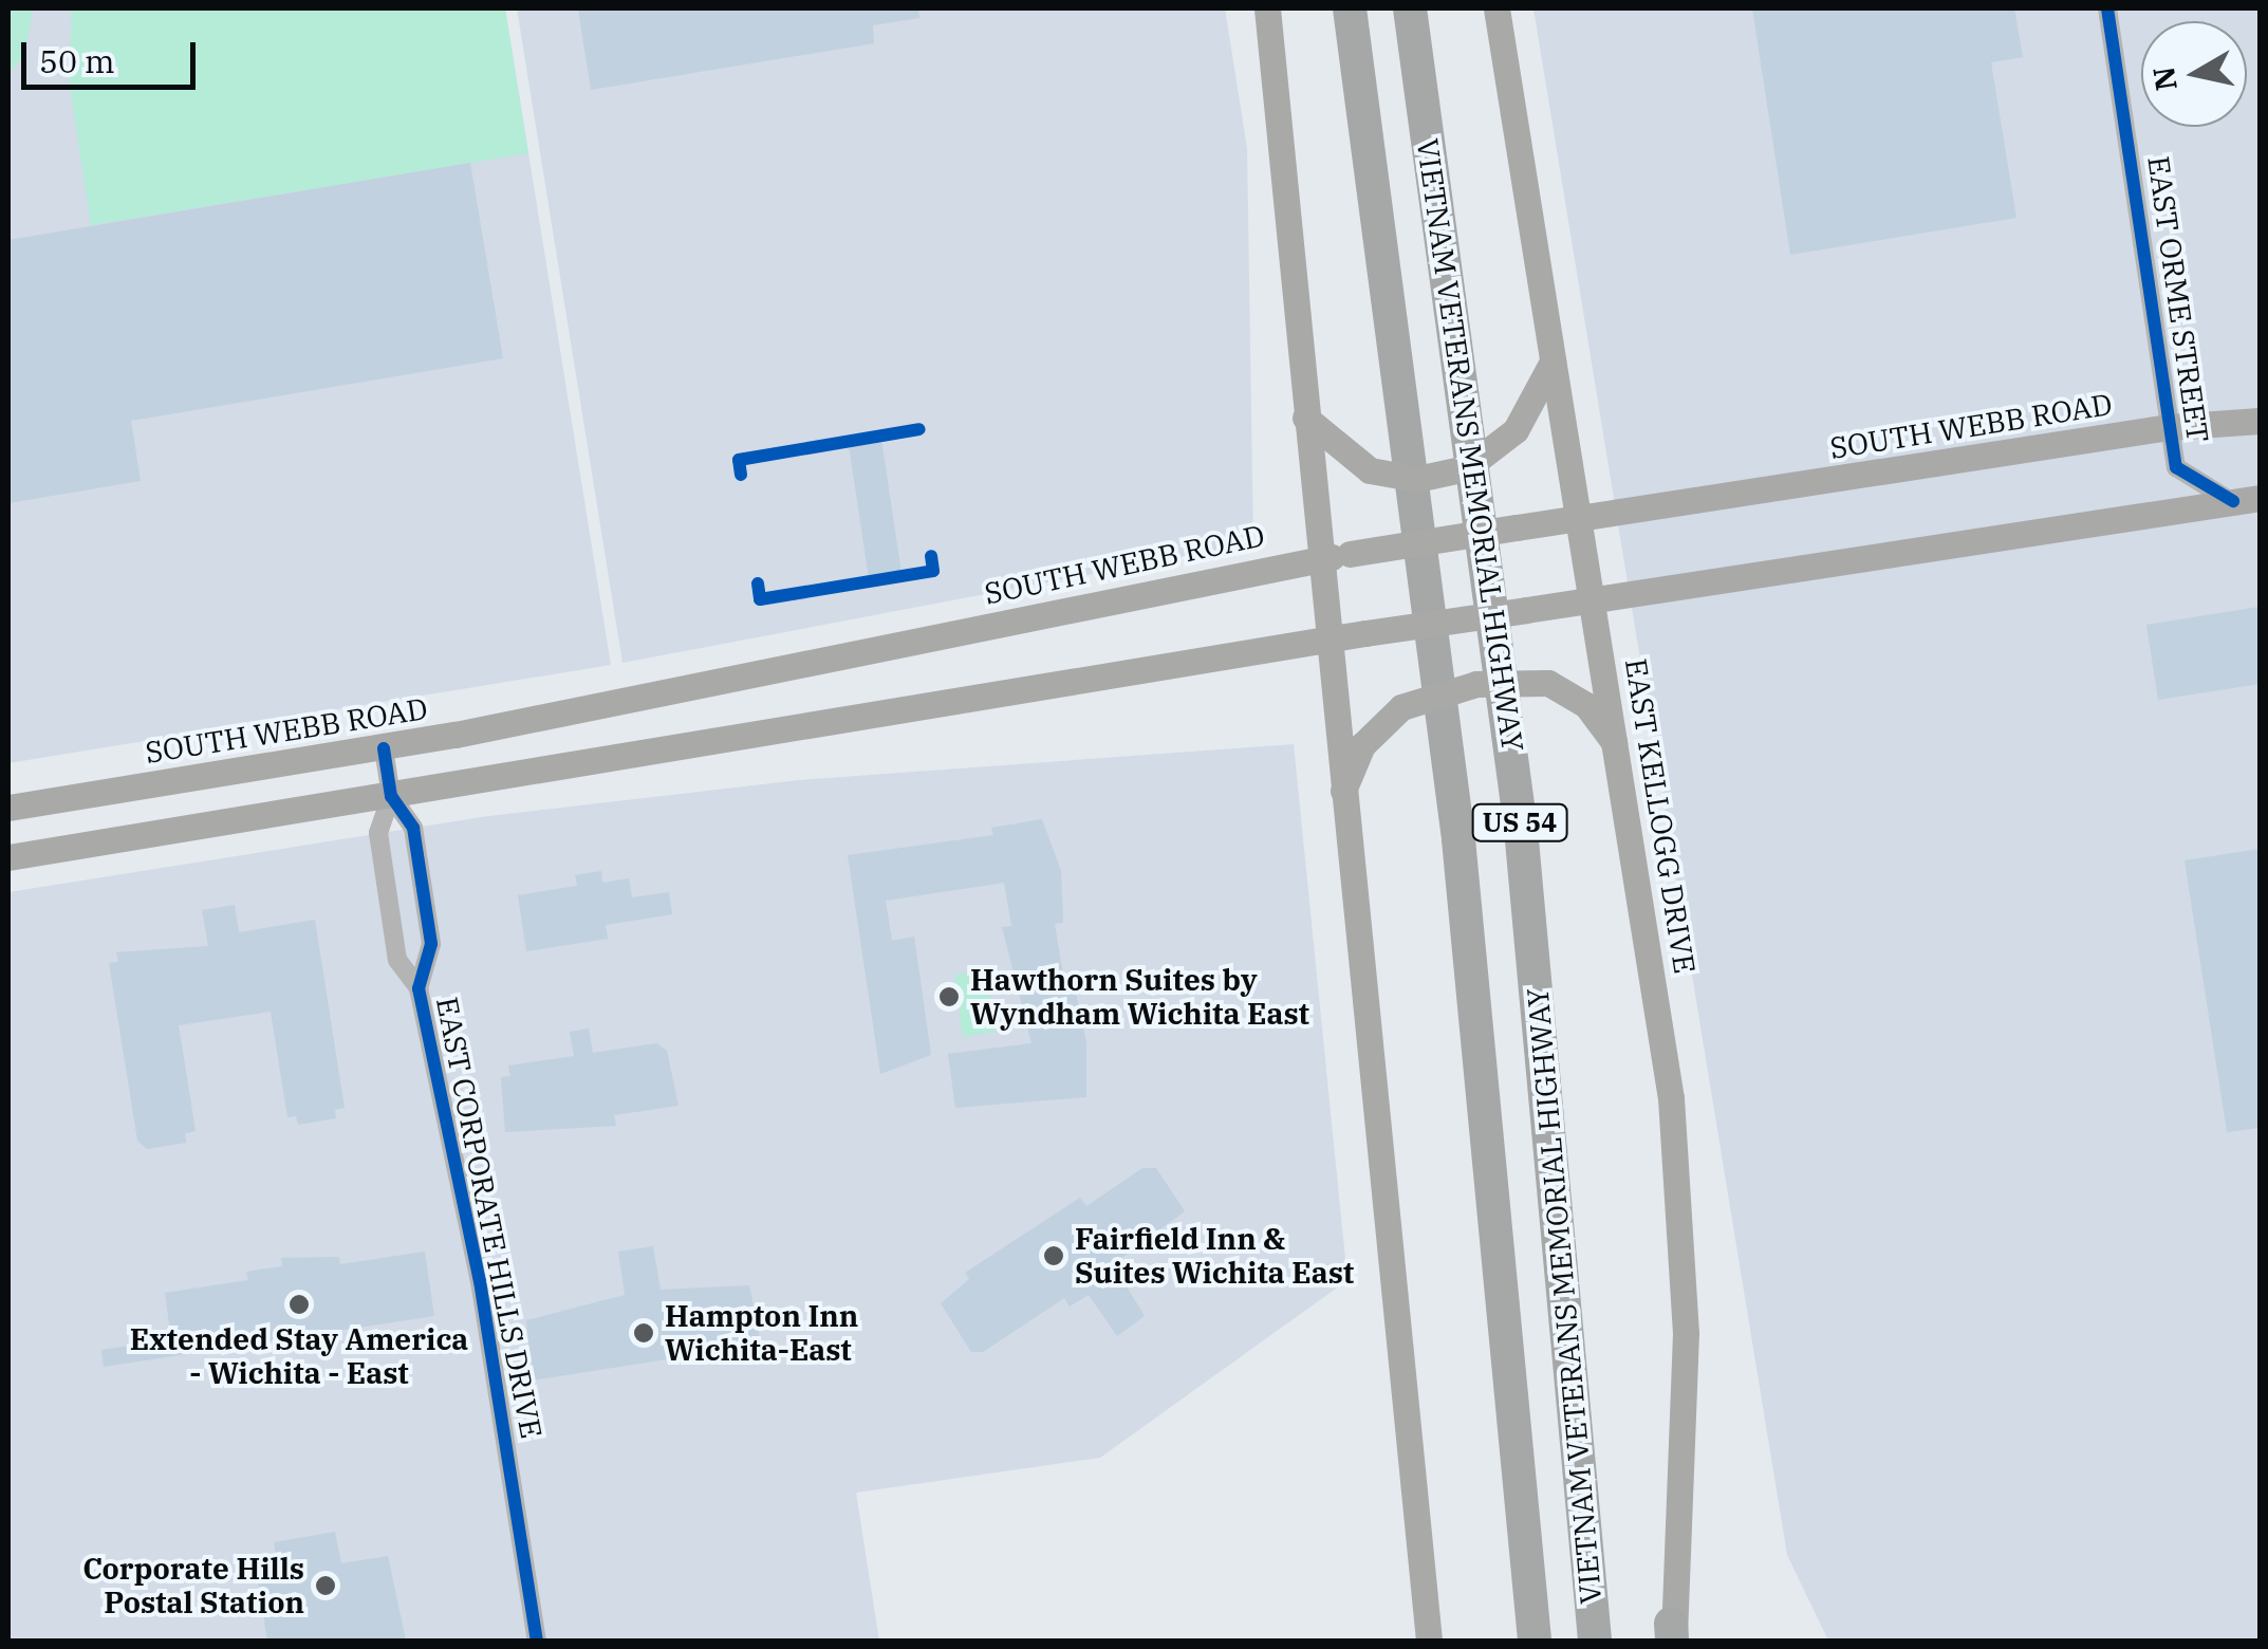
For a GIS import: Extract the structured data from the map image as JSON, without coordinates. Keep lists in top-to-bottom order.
{
  "streets": {
    "highway": ["VIETNAM VETERANS MEMORIAL HIGHWAY", "US 54"],
    "main road": ["SOUTH WEBB ROAD", "EAST KELLOGG DRIVE"],
    "street": ["EAST ORME STREET", "EAST CORPORATE HILLS DRIVE"]
  },
  "crossings": [
    ["EAST ORME STREET", "SOUTH WEBB ROAD"],
    ["SOUTH WEBB ROAD", "EAST KELLOGG DRIVE"],
    ["SOUTH WEBB ROAD", "EAST CORPORATE HILLS DRIVE"]
  ],
  "places": [
    "Hawthorn Suites by Wyndham Wichita East",
    "Fairfield Inn & Suites Wichita East",
    "Extended Stay America - Wichita - East",
    "Hampton Inn Wichita-East",
    "Corporate Hills Postal Station"
  ],
  "scale_bar": "50 m",
  "north": "left"
}
